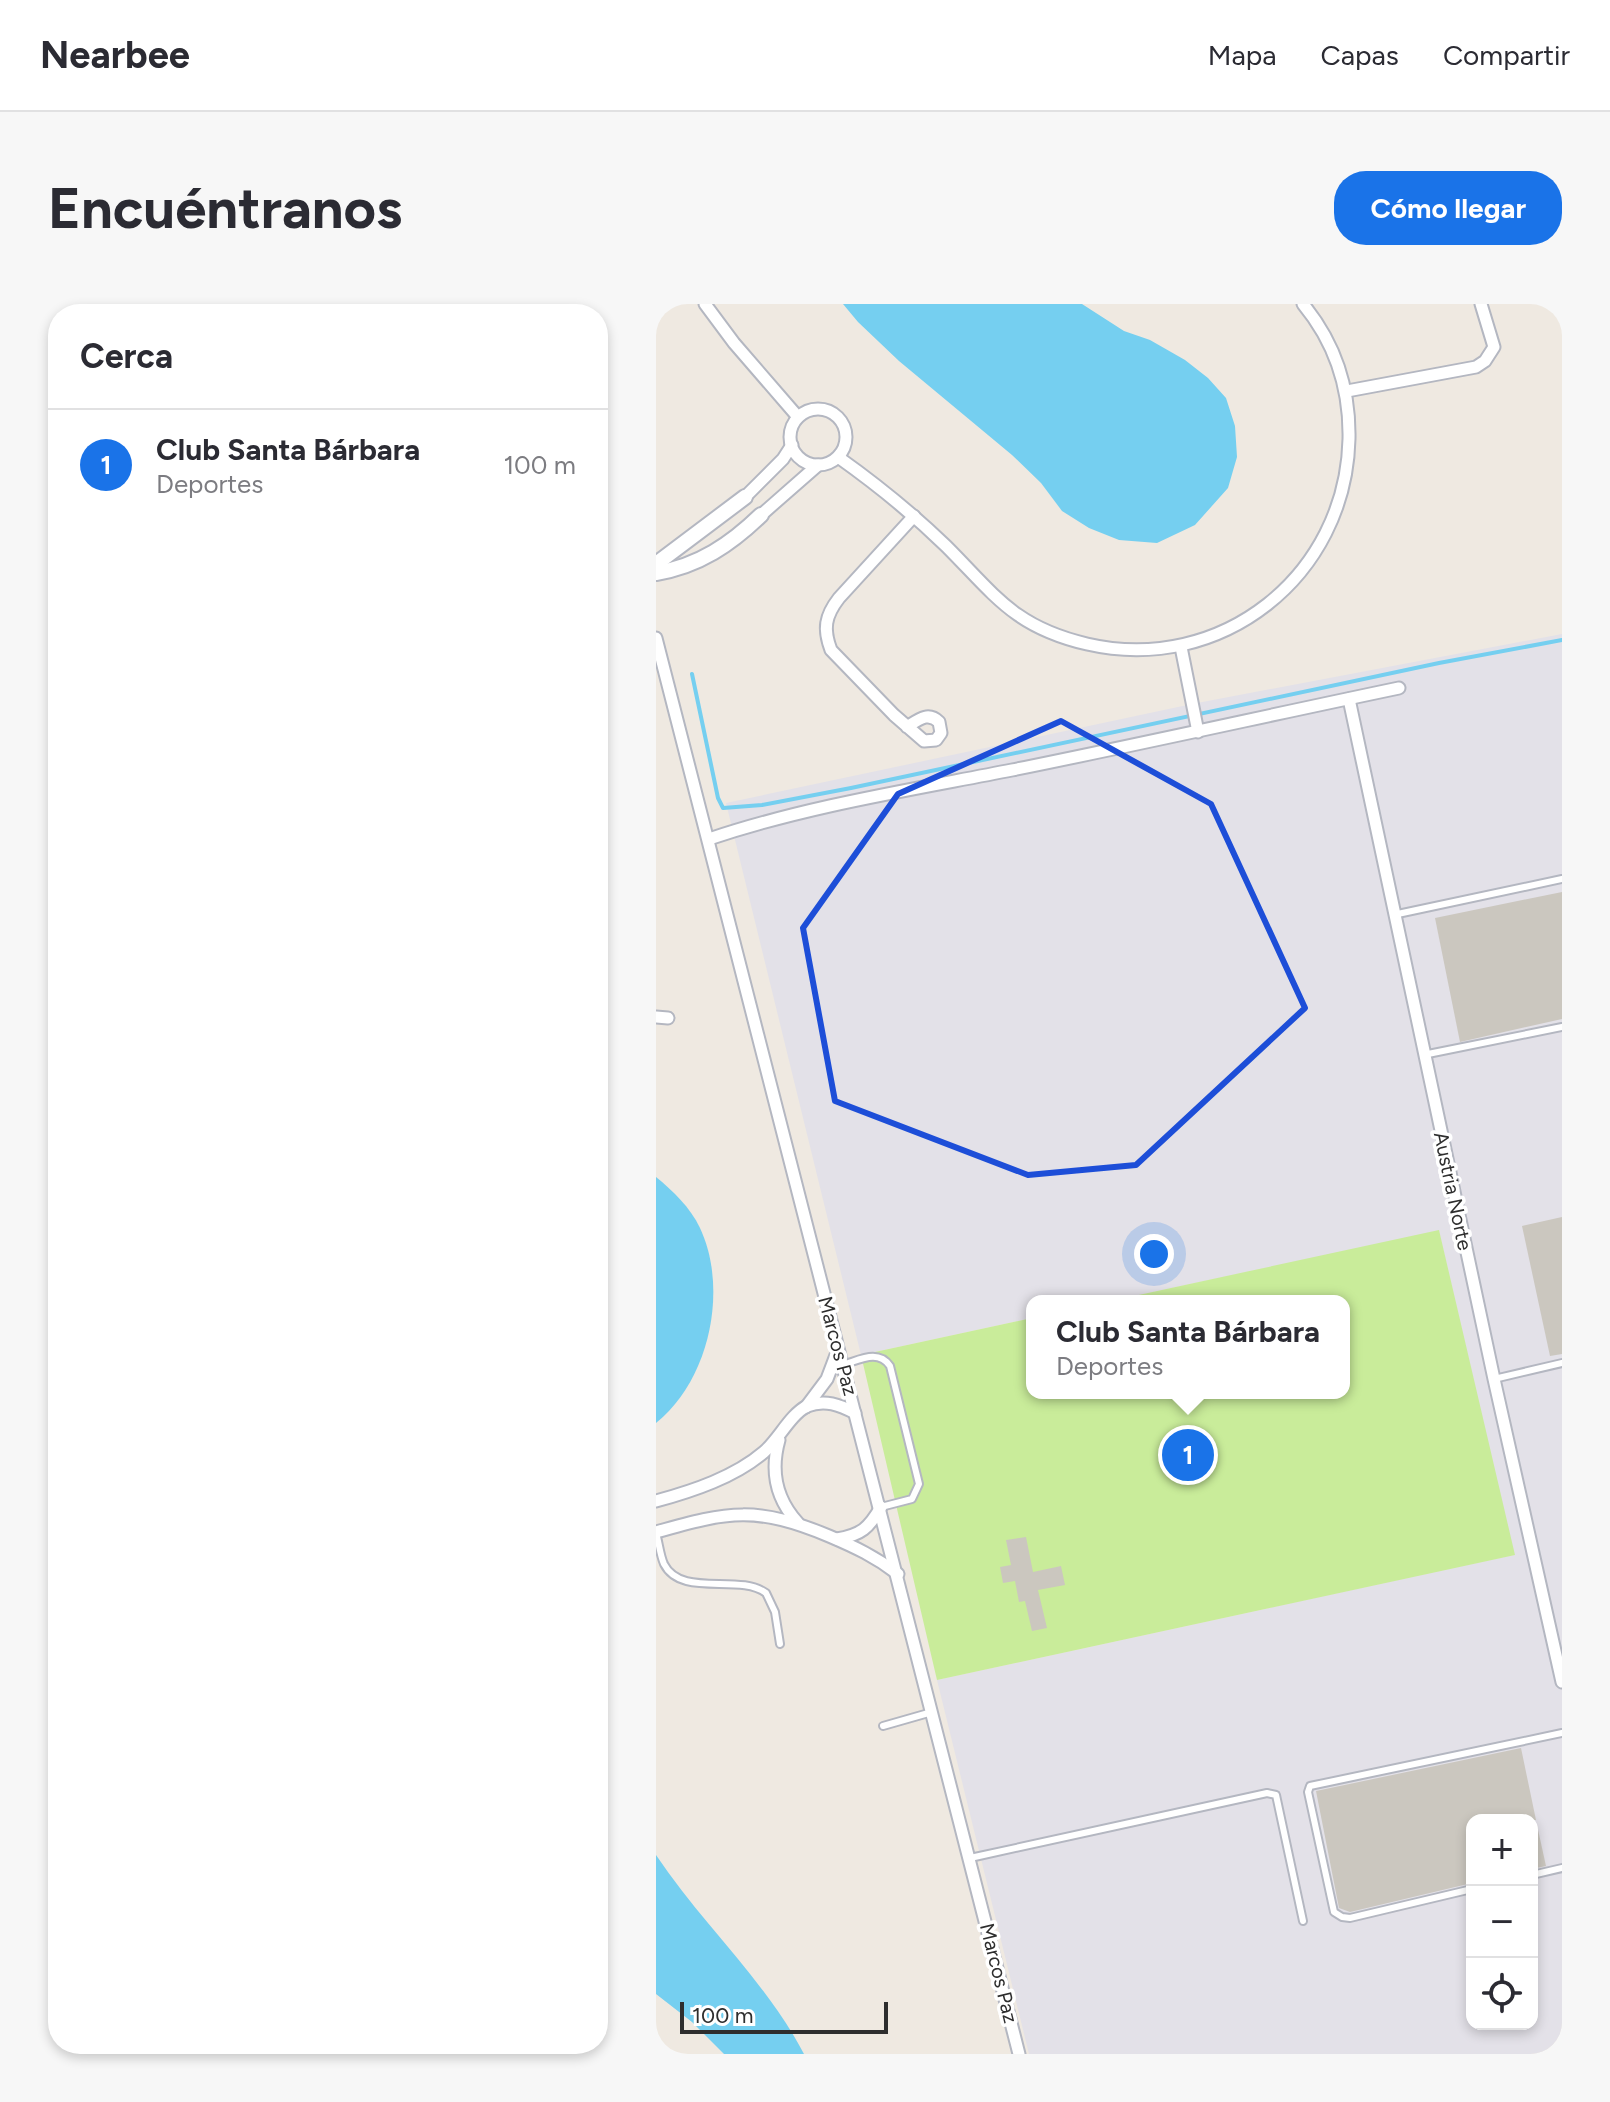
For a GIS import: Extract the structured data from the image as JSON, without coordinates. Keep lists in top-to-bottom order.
{
  "streets": {
    "street": ["Austria Norte", "Marcos Paz"]
  },
  "scale_bar": "100 m",
  "page": {
    "header": "Nearbee",
    "nav": ["Mapa", "Capas", "Compartir"],
    "buttons": "Cómo llegar",
    "title": "Encuéntranos",
    "heading": "Cerca",
    "list": [
      {
        "mark": "1",
        "name": "Club Santa Bárbara",
        "note": "Deportes",
        "value": "100 m"
      }
    ],
    "popup": ["Club Santa Bárbara", "Deportes"],
    "pins": "1",
    "map_buttons": ["+", "−"],
    "scale": "100 m"
  }
}
